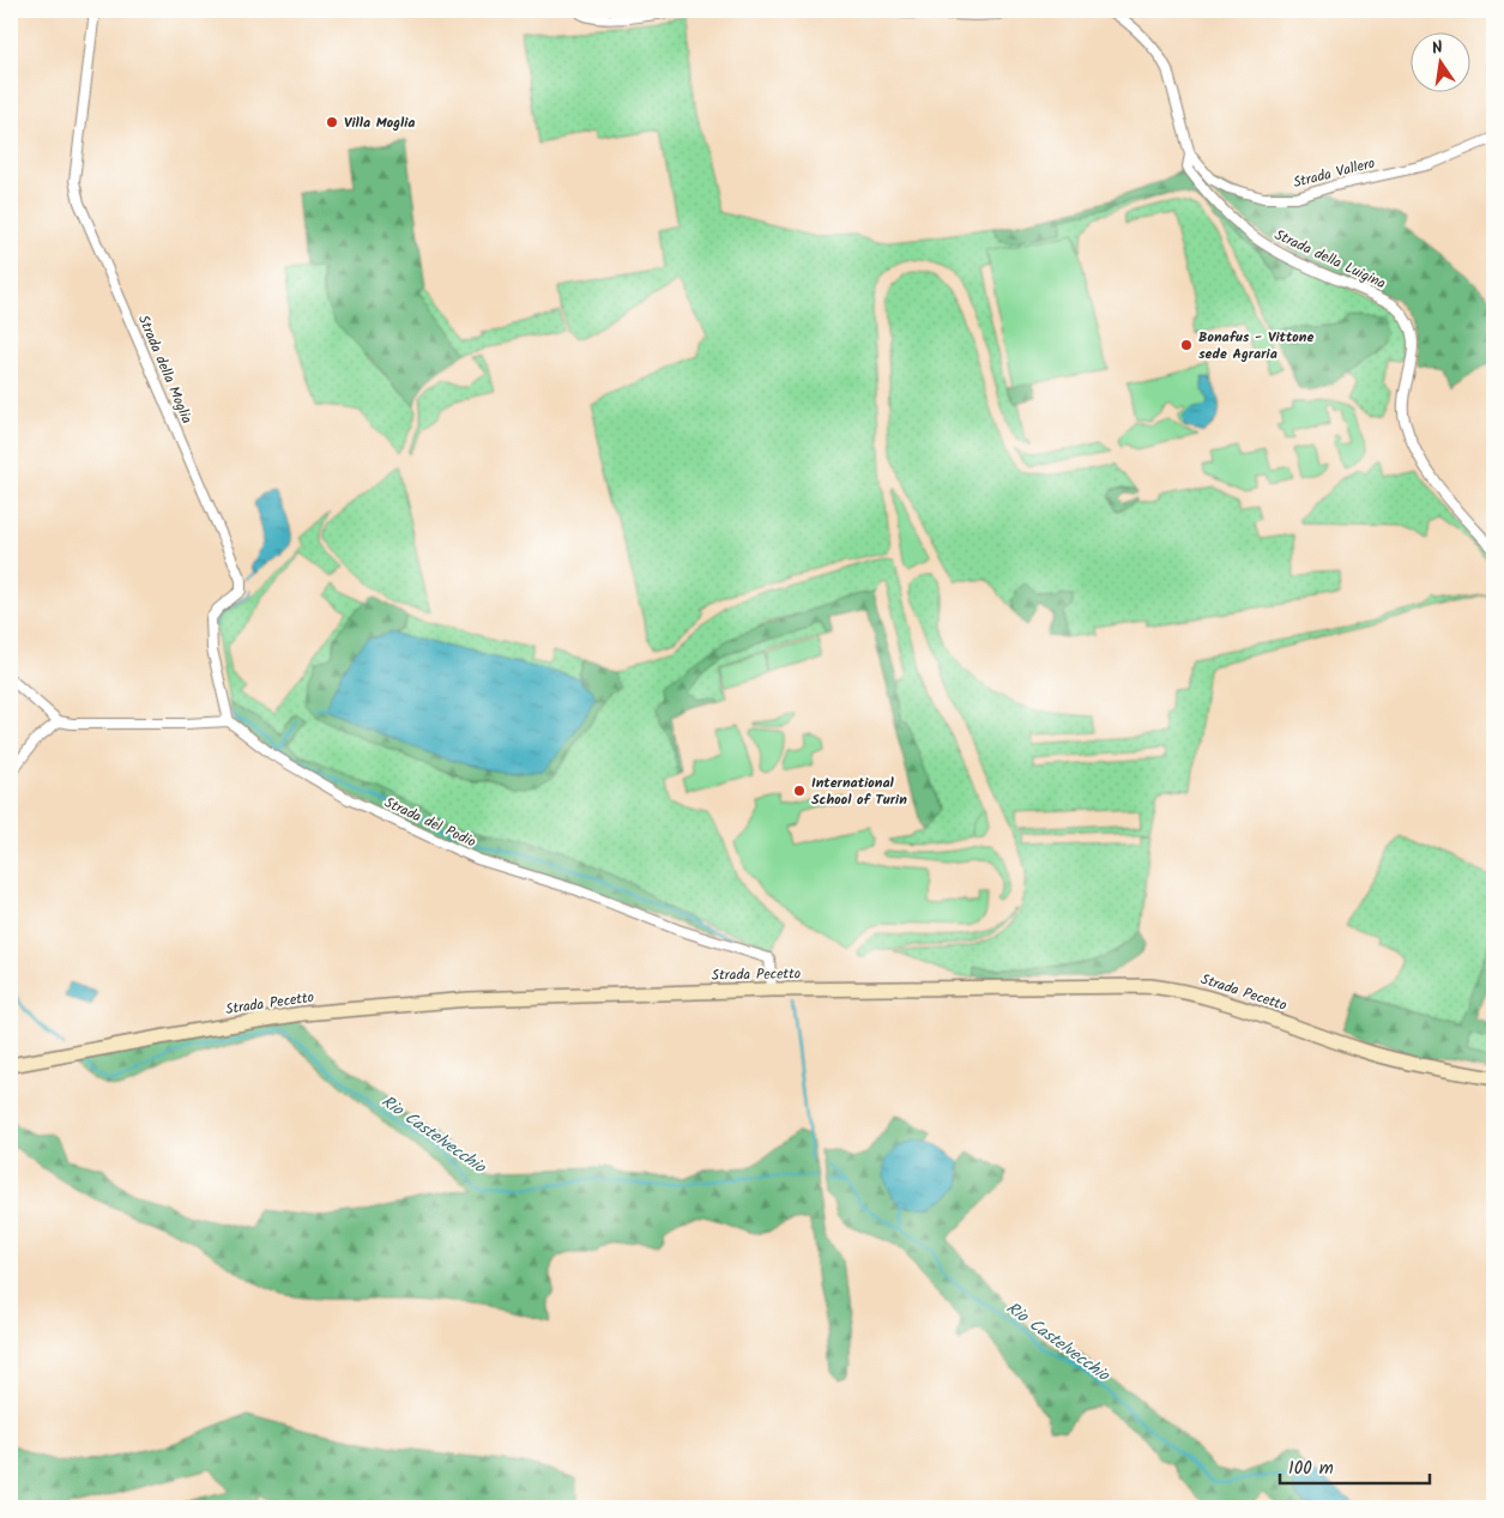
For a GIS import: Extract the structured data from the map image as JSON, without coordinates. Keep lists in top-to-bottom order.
{
  "streets": {
    "main road": ["Strada Pecetto"],
    "street": [
      "Strada Vallero",
      "Strada della Luigina",
      "Strada della Moglia",
      "Strada del Podio"
    ]
  },
  "crossings": [
    ["Strada Vallero", "Strada della Luigina"],
    ["Strada della Moglia", "Strada del Podio"],
    ["Strada del Podio", "Strada Pecetto"]
  ],
  "water": ["Rio Castelvecchio"],
  "places": ["Villa Moglia", "Bonafus - Vittone sede Agraria", "International School of Turin"],
  "scale_bar": "100 m",
  "north": "top"
}
